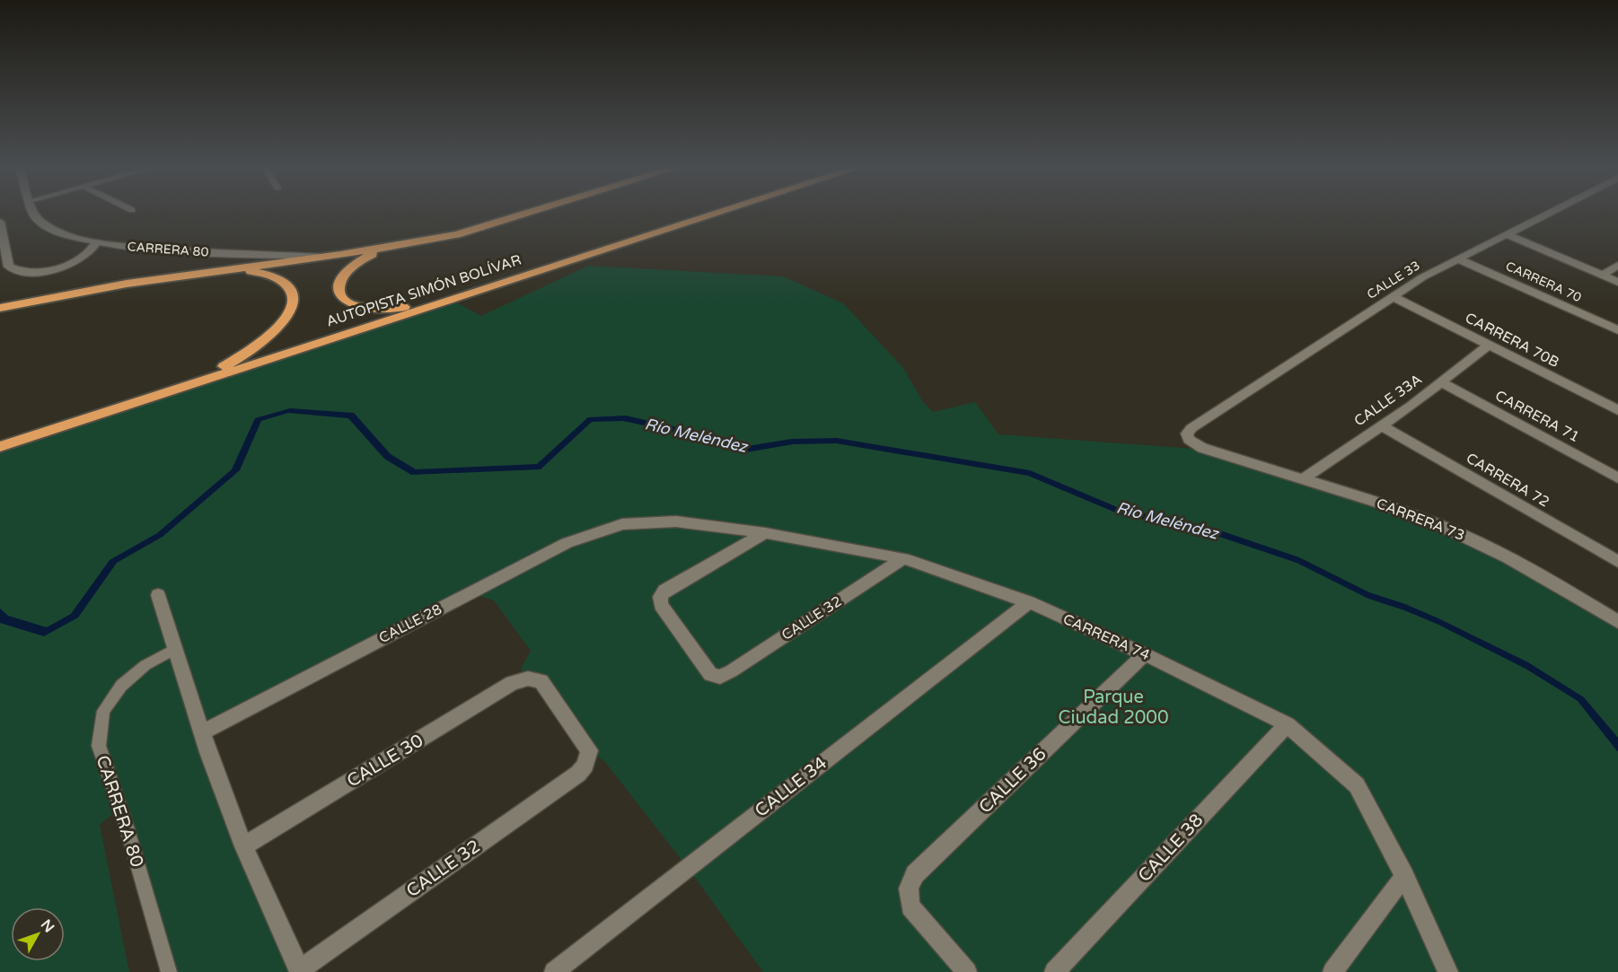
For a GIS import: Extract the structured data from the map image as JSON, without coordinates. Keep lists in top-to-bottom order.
{
  "streets": {
    "highway": ["AUTOPISTA SIMÓN BOLÍVAR"],
    "street": [
      "CARRERA 80",
      "CALLE 33",
      "CARRERA 70",
      "CARRERA 70B",
      "CALLE 33A",
      "CARRERA 71",
      "CARRERA 72",
      "CARRERA 73",
      "CALLE 32",
      "CALLE 28",
      "CARRERA 74",
      "CALLE 30",
      "CALLE 36",
      "CALLE 34",
      "CALLE 38"
    ]
  },
  "crossings": [
    ["CALLE 33", "CARRERA 70"],
    ["CALLE 33", "CARRERA 70B"],
    ["CALLE 33", "CARRERA 73"],
    ["CARRERA 70B", "CALLE 33A"],
    ["CALLE 33A", "CARRERA 71"],
    ["CALLE 33A", "CARRERA 72"],
    ["CALLE 33A", "CARRERA 73"],
    ["CALLE 32", "CARRERA 74"],
    ["CALLE 32", "CALLE 30"],
    ["CALLE 28", "CARRERA 74"],
    ["CARRERA 74", "CALLE 36"],
    ["CARRERA 74", "CALLE 34"],
    ["CARRERA 74", "CALLE 38"]
  ],
  "water": ["Río Meléndez"],
  "parks": ["Parque Ciudad 2000"],
  "north": "top right"
}
